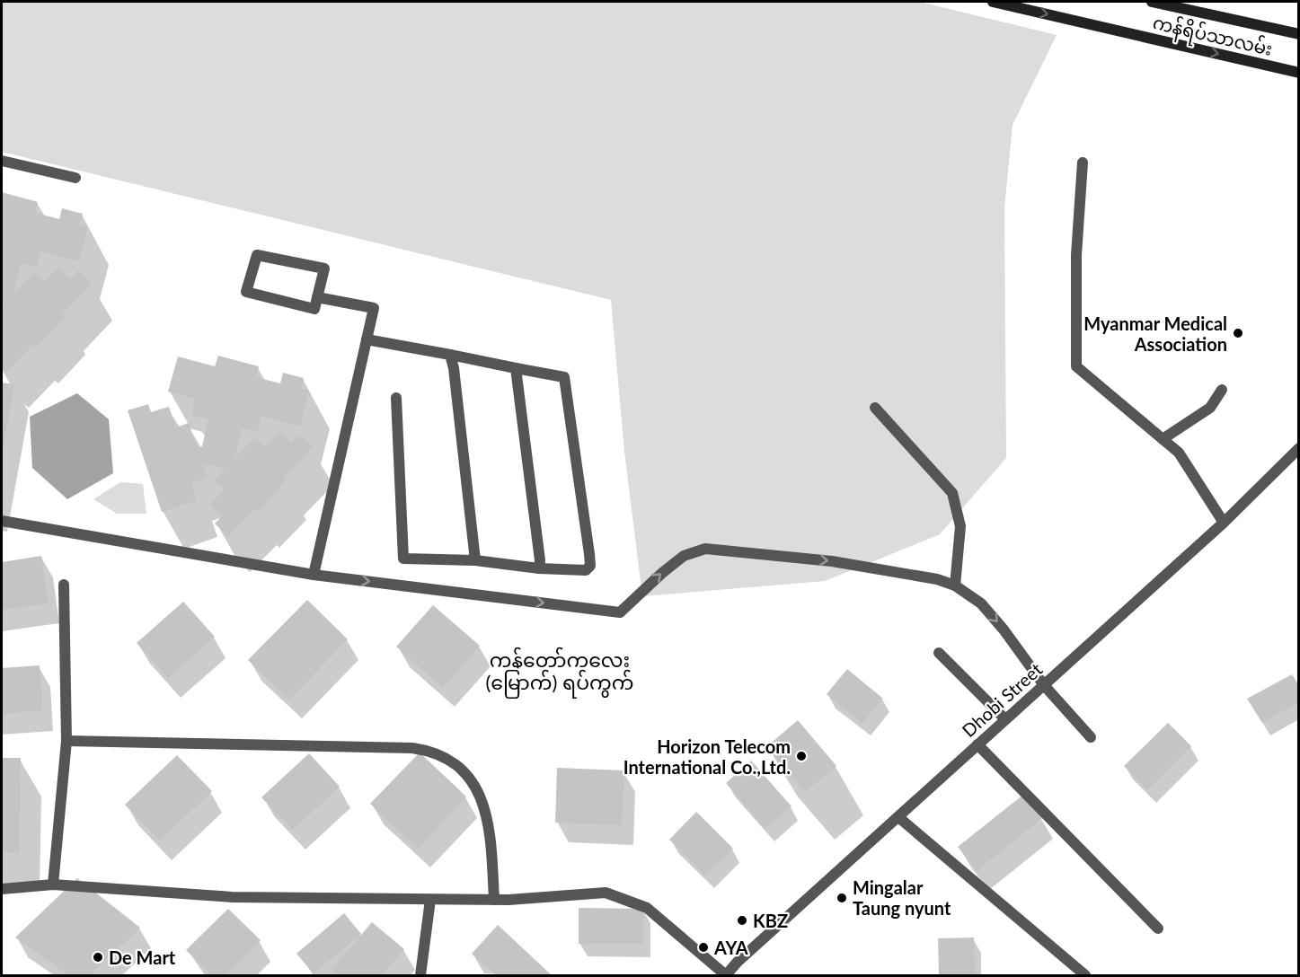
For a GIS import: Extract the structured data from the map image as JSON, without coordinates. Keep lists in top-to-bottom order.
{
  "streets": {
    "main road": ["ကန်ရိပ်သာလမ်း"],
    "street": ["Dhobi Street"]
  },
  "districts": ["ကန်တော်ကလေး (မြောက်) ရပ်ကွက်"],
  "places": [
    "Myanmar Medical Association",
    "Horizon Telecom International Co.,Ltd.",
    "Mingalar Taung nyunt",
    "KBZ",
    "AYA",
    "De Mart"
  ]
}
